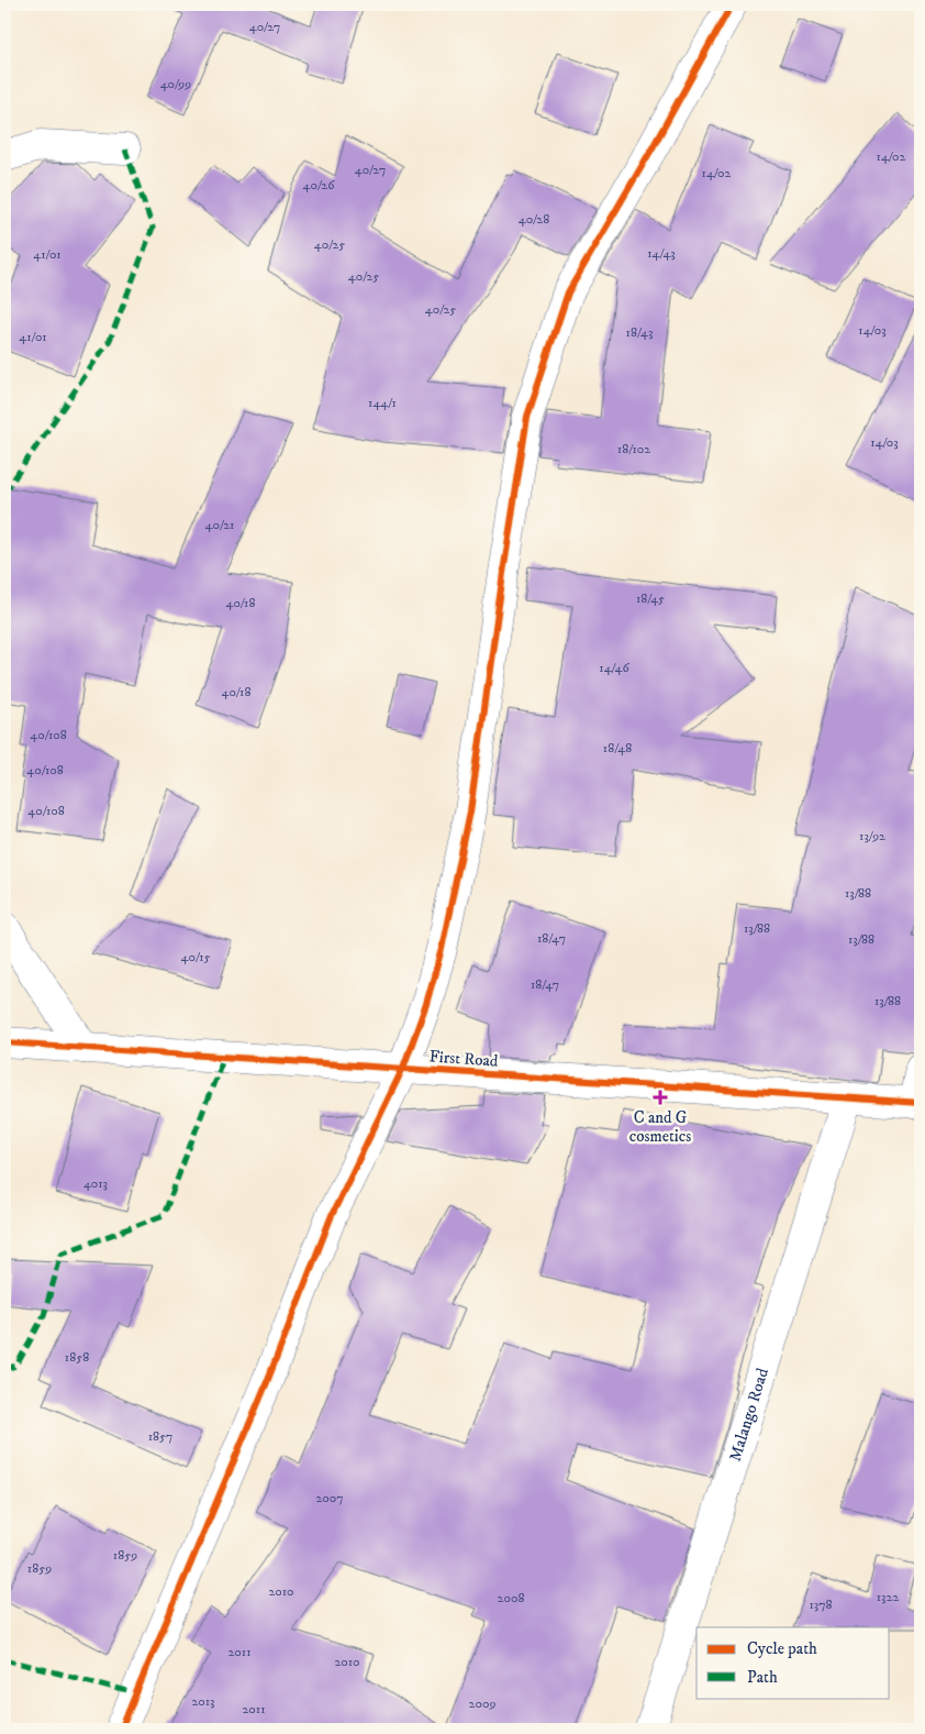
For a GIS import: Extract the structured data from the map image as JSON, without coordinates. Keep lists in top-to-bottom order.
{
  "streets": {
    "street": ["First Road", "Malango Road"]
  },
  "crossings": [
    ["First Road", "Malango Road"]
  ],
  "places": {
    "health": ["C and G cosmetics"]
  },
  "house_numbers": [
    "40/27",
    "40/99",
    "14/02",
    "40/27",
    "14/02",
    "40/26",
    "40/28",
    "40/25",
    "14/43",
    "41/01",
    "40/25",
    "40/25",
    "14/03",
    "18/43",
    "41/01",
    "144/1",
    "14/03",
    "18/102",
    "40/21",
    "18/45",
    "40/18",
    "14/46",
    "40/18",
    "40/108",
    "18/48",
    "40/108",
    "40/108",
    "13/92",
    "13/88",
    "13/88",
    "18/47",
    "13/88",
    "40/15",
    "18/47",
    "13/88",
    "4013",
    "1858",
    "1857",
    "2007",
    "1859",
    "1859",
    "2010",
    "1322",
    "2008",
    "1378",
    "2011",
    "2010",
    "2013",
    "2009",
    "2011"
  ],
  "legend": ["Cycle path", "Path"]
}
